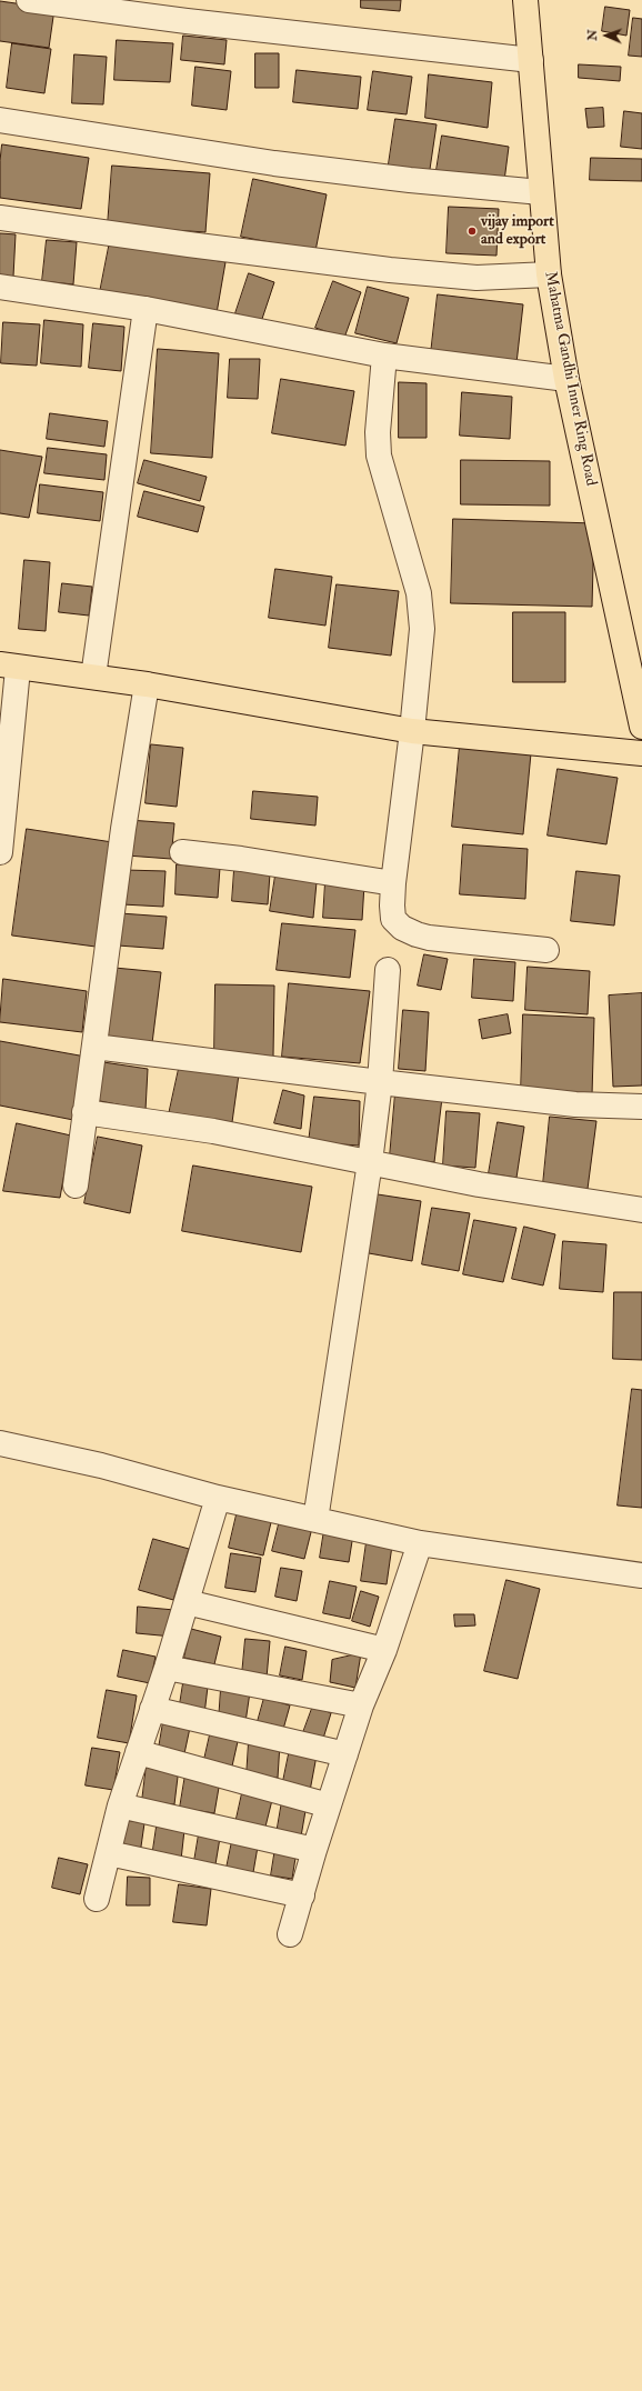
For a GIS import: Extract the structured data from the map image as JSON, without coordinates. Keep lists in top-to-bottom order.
{
  "streets": {
    "main road": ["Mahatma Gandhi Inner Ring Road"]
  },
  "places": ["vijay import and export"],
  "north": "left"
}
